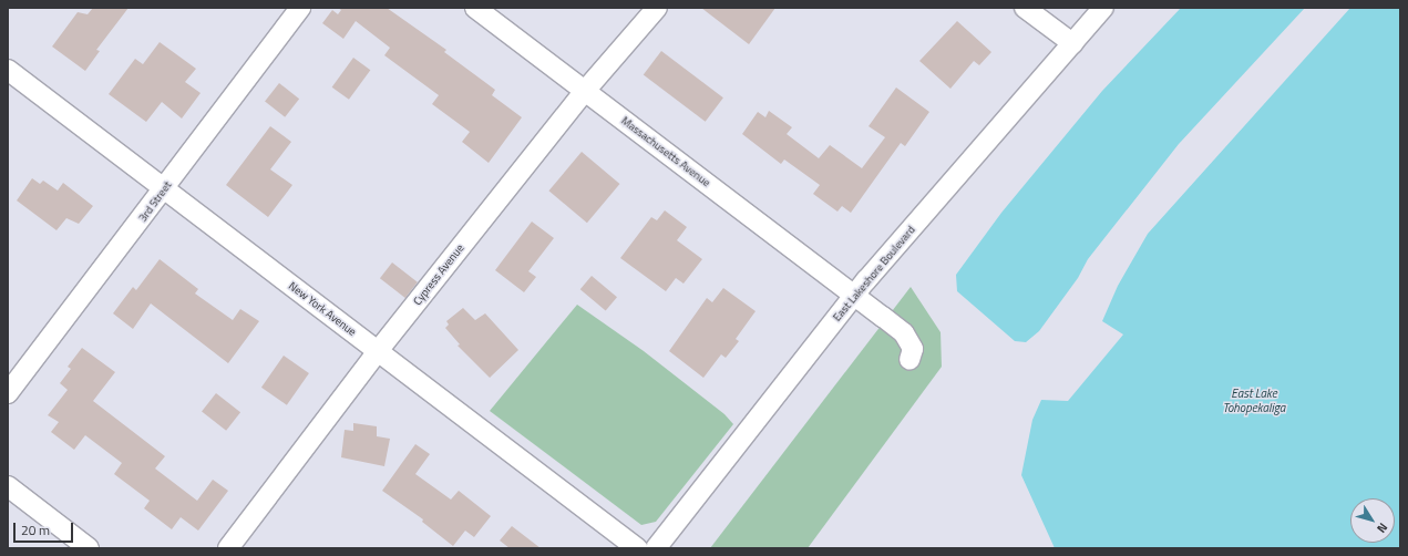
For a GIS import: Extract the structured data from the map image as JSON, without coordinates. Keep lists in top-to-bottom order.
{
  "streets": {
    "street": [
      "Massachusetts Avenue",
      "3rd Street",
      "East Lakeshore Boulevard",
      "Cypress Avenue",
      "New York Avenue"
    ]
  },
  "crossings": [
    ["Massachusetts Avenue", "East Lakeshore Boulevard"],
    ["Massachusetts Avenue", "Cypress Avenue"],
    ["3rd Street", "New York Avenue"],
    ["Cypress Avenue", "New York Avenue"]
  ],
  "water": ["East Lake Tohopekaliga"],
  "scale_bar": "20 m",
  "north": "bottom right"
}
